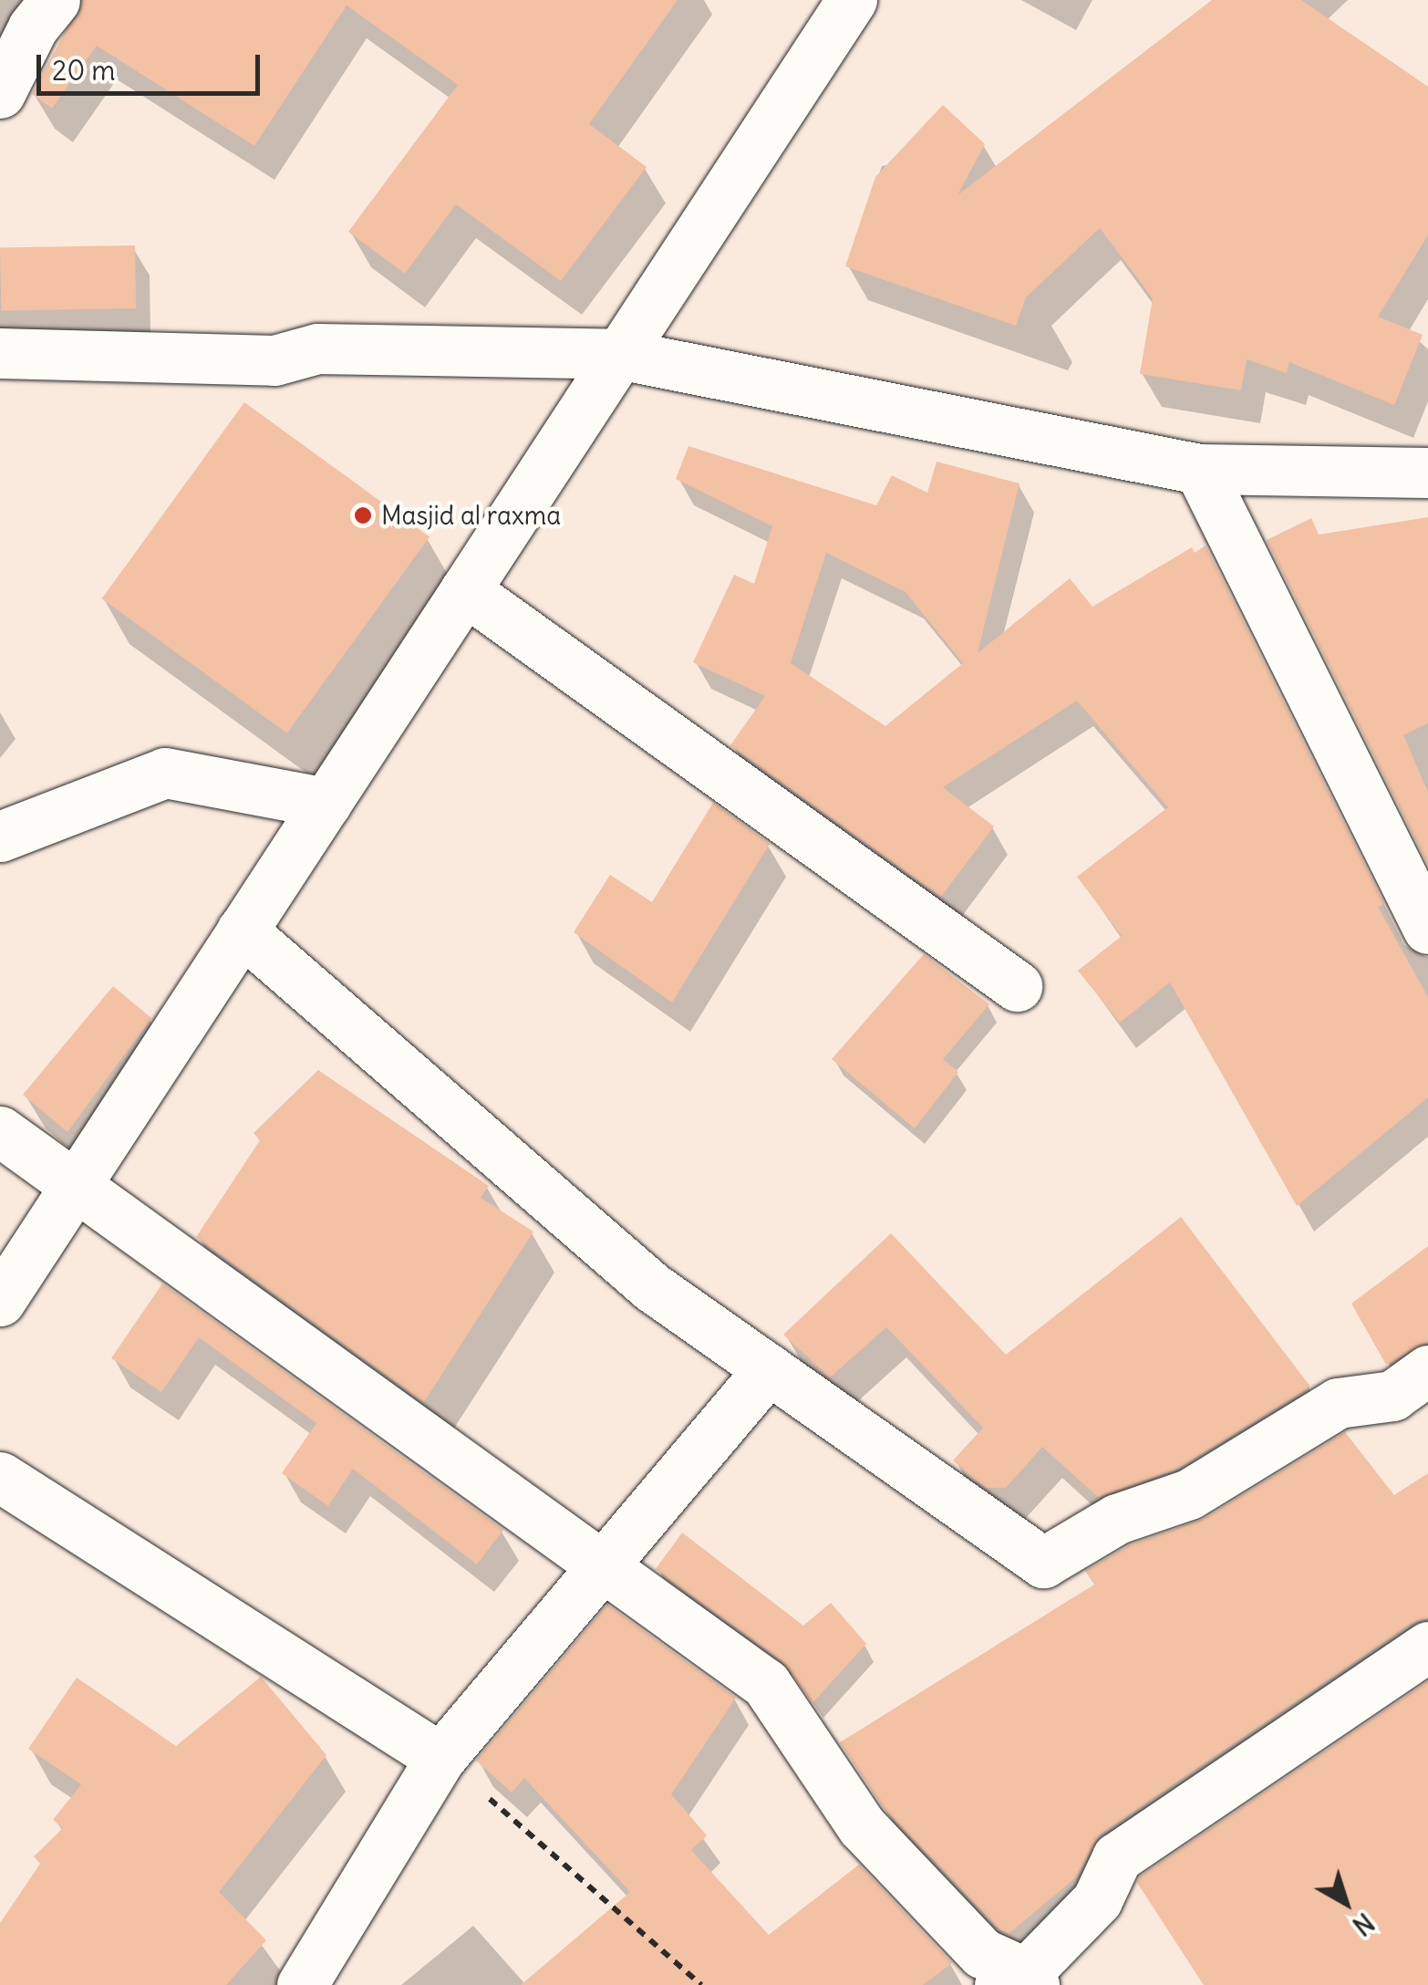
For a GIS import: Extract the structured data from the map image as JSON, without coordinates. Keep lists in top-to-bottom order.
{
  "places": ["Masjid al raxma"],
  "scale_bar": "20 m",
  "north": "bottom right"
}
